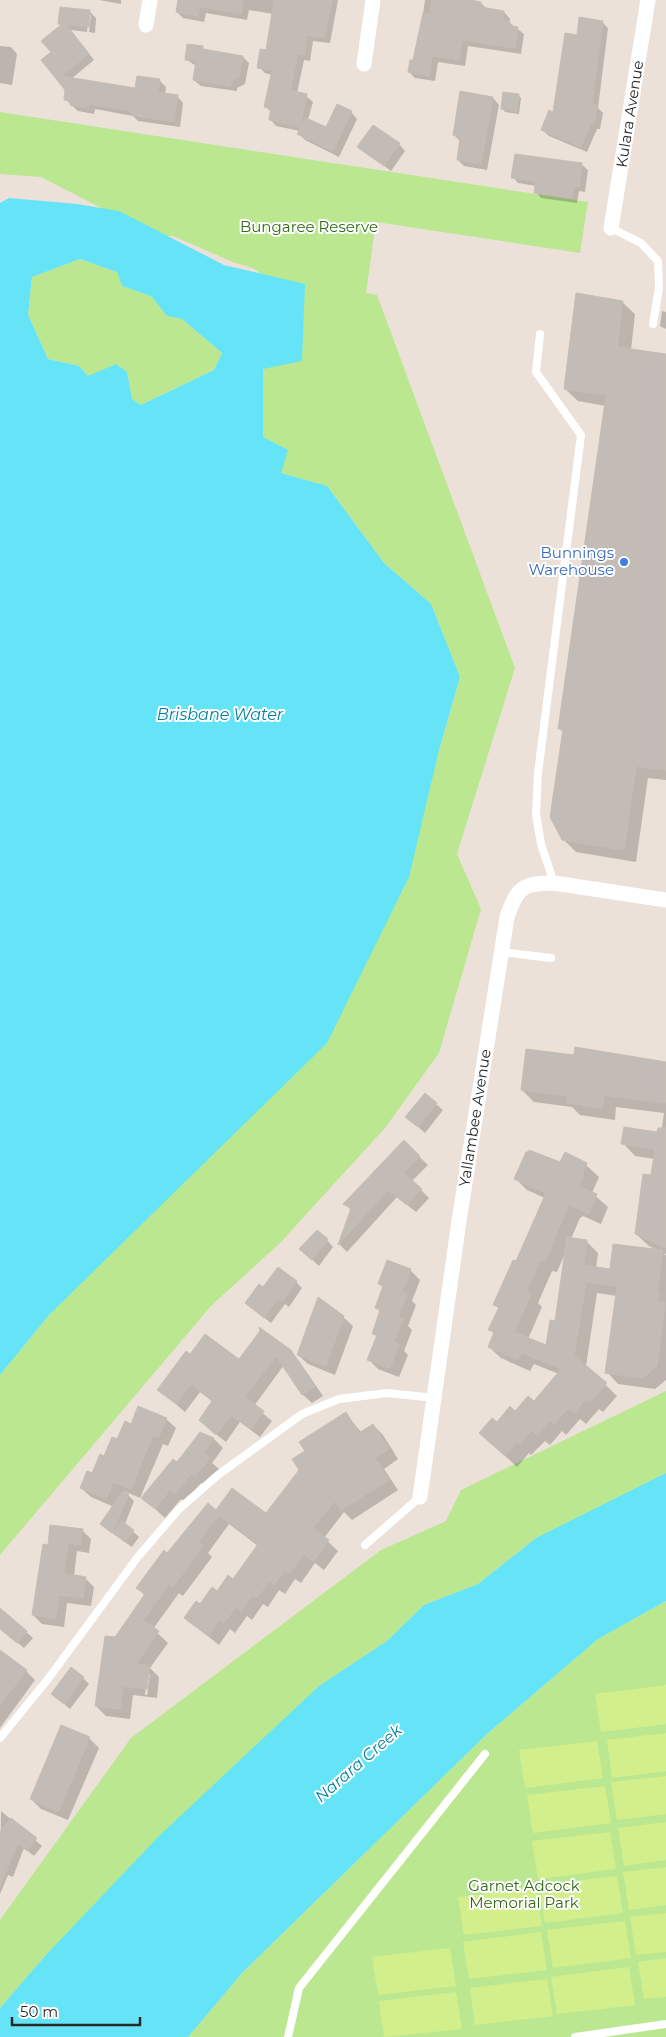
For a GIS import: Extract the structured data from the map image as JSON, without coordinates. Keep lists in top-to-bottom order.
{
  "streets": {
    "street": ["Kulara Avenue", "Yallambee Avenue"]
  },
  "water": ["Brisbane Water", "Narara Creek"],
  "parks": ["Bungaree Reserve", "Garnet Adcock Memorial Park"],
  "places": ["Bunnings Warehouse"],
  "scale_bar": "50 m"
}
